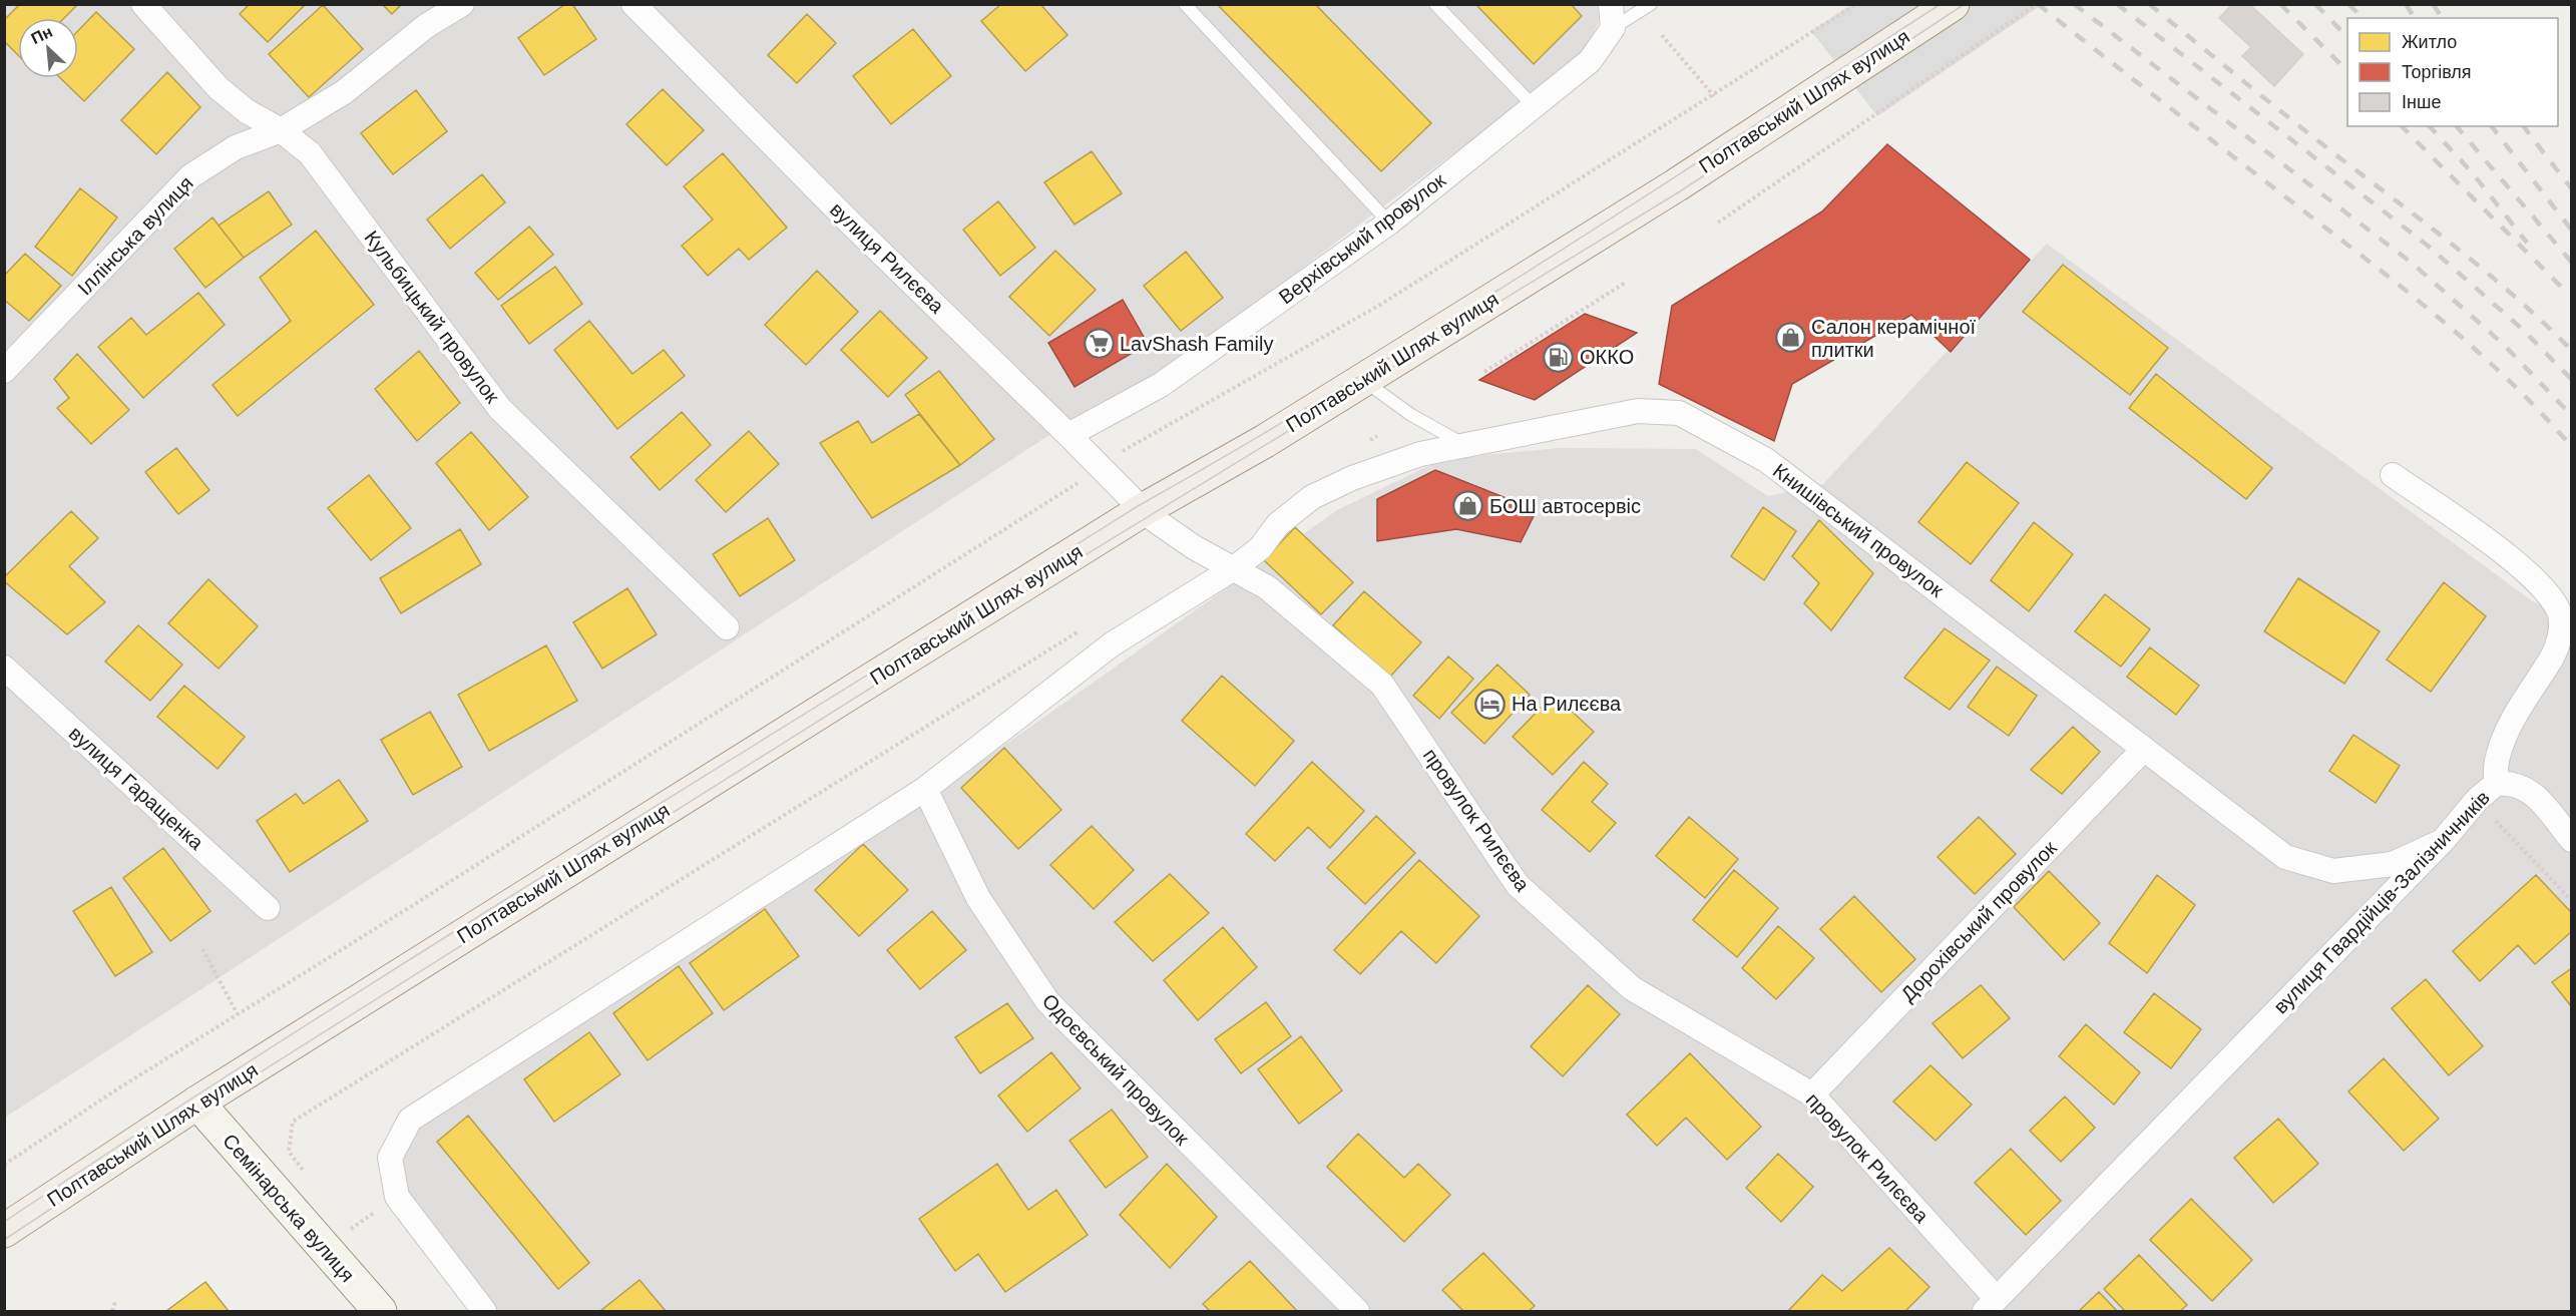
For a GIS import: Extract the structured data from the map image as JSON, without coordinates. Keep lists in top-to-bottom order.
{
  "streets": {
    "main road": ["Полтавський Шлях вулиця", "Семінарська вулиця"],
    "street": [
      "Іллінська вулиця",
      "Верхівський провулок",
      "вулиця Рилєєва",
      "Кульбицький провулок",
      "Книшівський провулок",
      "вулиця Гаращенка",
      "провулок Рилєєва",
      "вулиця Гвардійців-Залізничників",
      "Дорохівський провулок",
      "Одоєвський провулок"
    ]
  },
  "crossings": [
    ["Полтавський Шлях вулиця", "вулиця Рилєєва"],
    ["Полтавський Шлях вулиця", "провулок Рилєєва"],
    ["Полтавський Шлях вулиця", "Семінарська вулиця"],
    ["Іллінська вулиця", "Кульбицький провулок"],
    ["Верхівський провулок", "вулиця Рилєєва"],
    ["вулиця Рилєєва", "провулок Рилєєва"],
    ["Книшівський провулок", "провулок Рилєєва"],
    ["Книшівський провулок", "вулиця Гвардійців-Залізничників"],
    ["Книшівський провулок", "Дорохівський провулок"],
    ["Книшівський провулок", "Одоєвський провулок"],
    ["провулок Рилєєва", "вулиця Гвардійців-Залізничників"],
    ["провулок Рилєєва", "Дорохівський провулок"]
  ],
  "places": {
    "shop": ["Салон керамічної плитки", "БОШ автосервіс"],
    "supermarket": ["LavShash Family"],
    "fuel station": ["ОККО"],
    "hotel": ["На Рилєєва"]
  },
  "legend": ["Житло", "Торгівля", "Інше"],
  "north": "top left"
}
